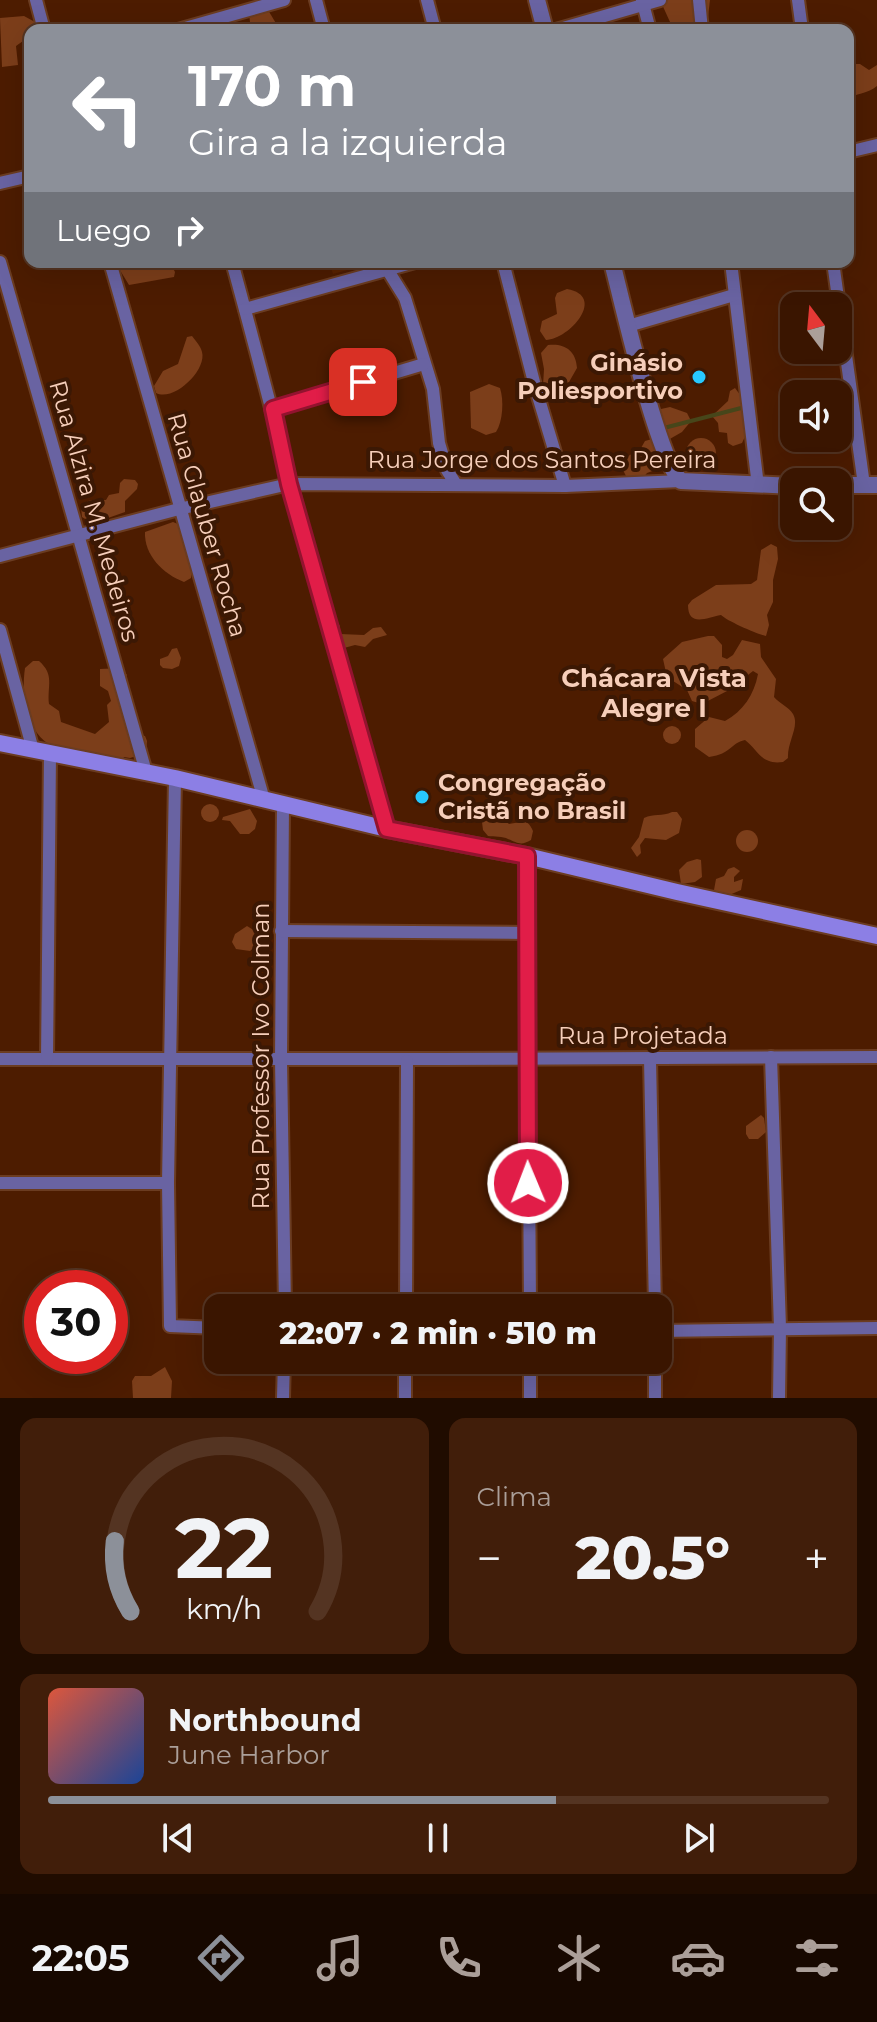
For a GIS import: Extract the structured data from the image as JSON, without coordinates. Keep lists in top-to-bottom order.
{
  "streets": {
    "street": [
      "Rua Jorge dos Santos Pereira",
      "Rua Alzira M. Medeiros",
      "Rua Glauber Rocha",
      "Rua Projetada",
      "Rua Professor Ivo Colman"
    ]
  },
  "crossings": [
    ["Rua Jorge dos Santos Pereira", "Rua Alzira M. Medeiros"],
    ["Rua Jorge dos Santos Pereira", "Rua Glauber Rocha"],
    ["Rua Projetada", "Rua Professor Ivo Colman"]
  ],
  "districts": ["Chácara Vista Alegre I"],
  "places": ["Ginásio Poliesportivo", "Congregação Cristã no Brasil"],
  "north": "top",
  "page": {
    "turn": ["170 m", "Gira a la izquierda"],
    "then": "Luego",
    "limit": "30",
    "trip": "22:07 · 2 min · 510 m",
    "tile": "Clima",
    "heat": ["−", "20.5°", "+"],
    "song": ["Northbound", "June Harbor"],
    "tabs": "22:05",
    "gauge": ["22", "km/h"]
  }
}
